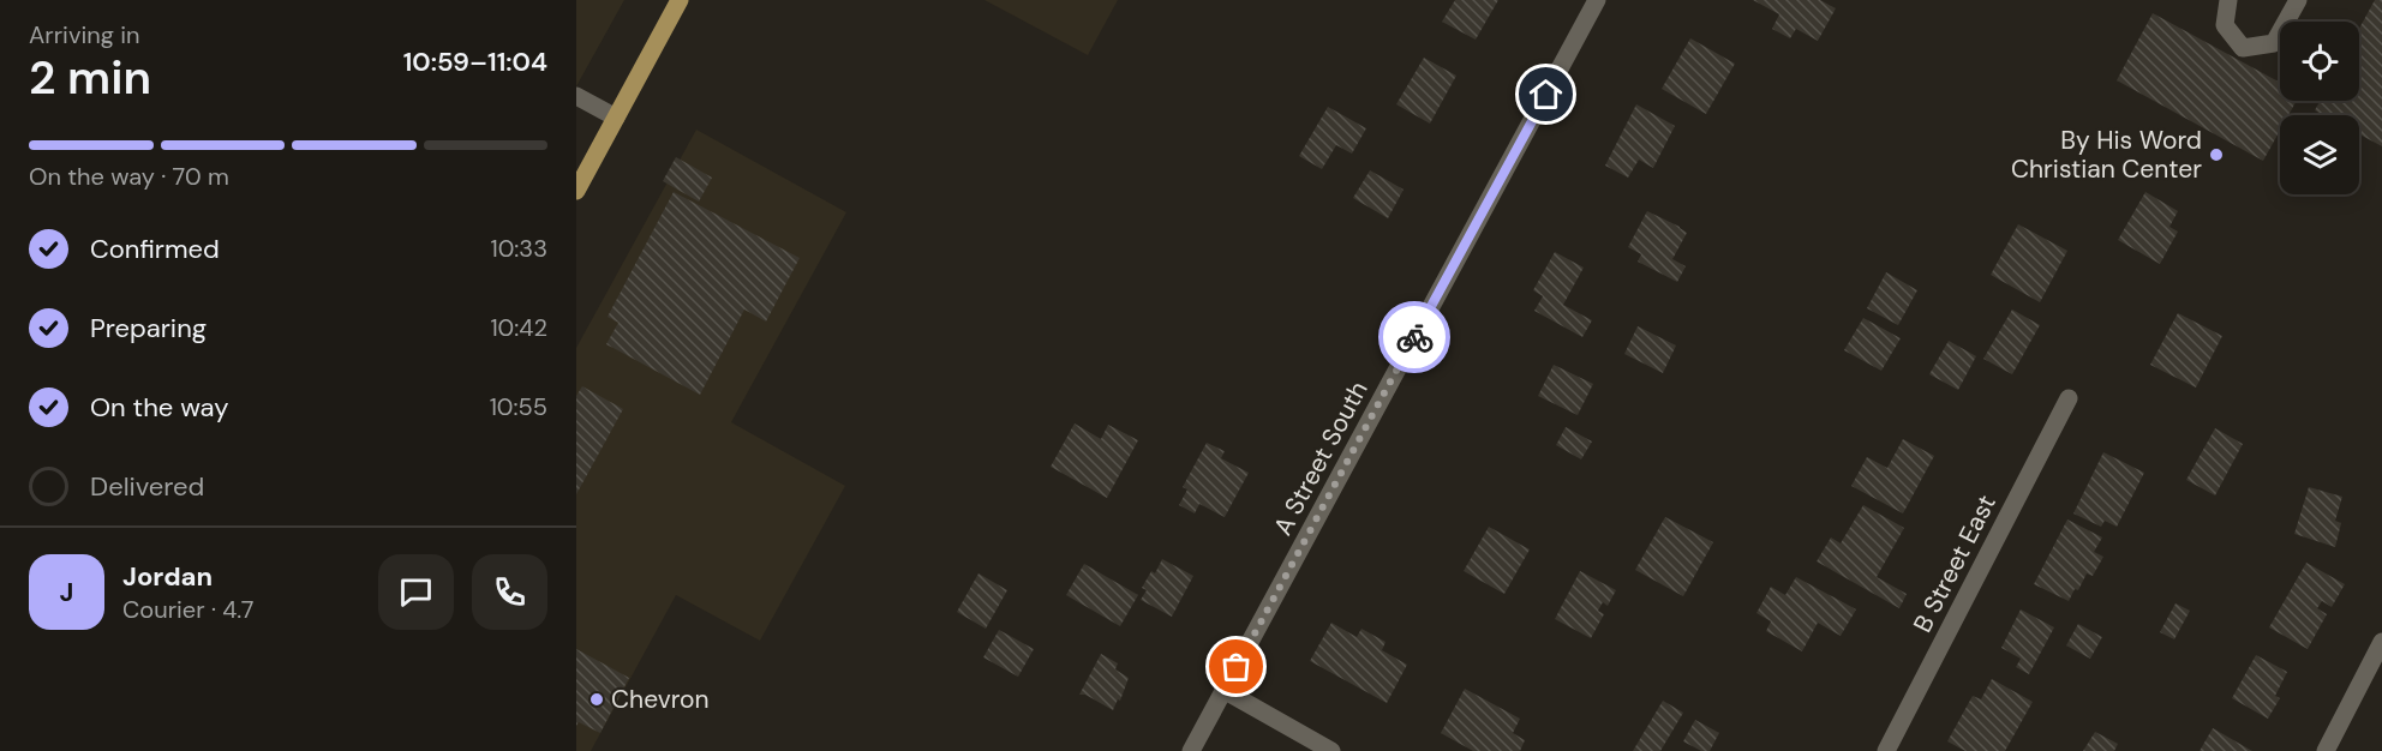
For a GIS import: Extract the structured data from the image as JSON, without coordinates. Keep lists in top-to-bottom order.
{
  "streets": {
    "street": ["A Street South", "B Street East"]
  },
  "places": ["By His Word Christian Center", "Chevron"],
  "page": {
    "heading": ["2 min", "Arriving in", "10:59–11:04"],
    "panel": ["Jordan", "Courier · 4.7"],
    "bar": "On the way · 70 m",
    "list": [
      ["Confirmed", "10:33"],
      ["Preparing", "10:42"],
      ["On the way", "10:55"],
      "Delivered"
    ],
    "round": "J"
  }
}
